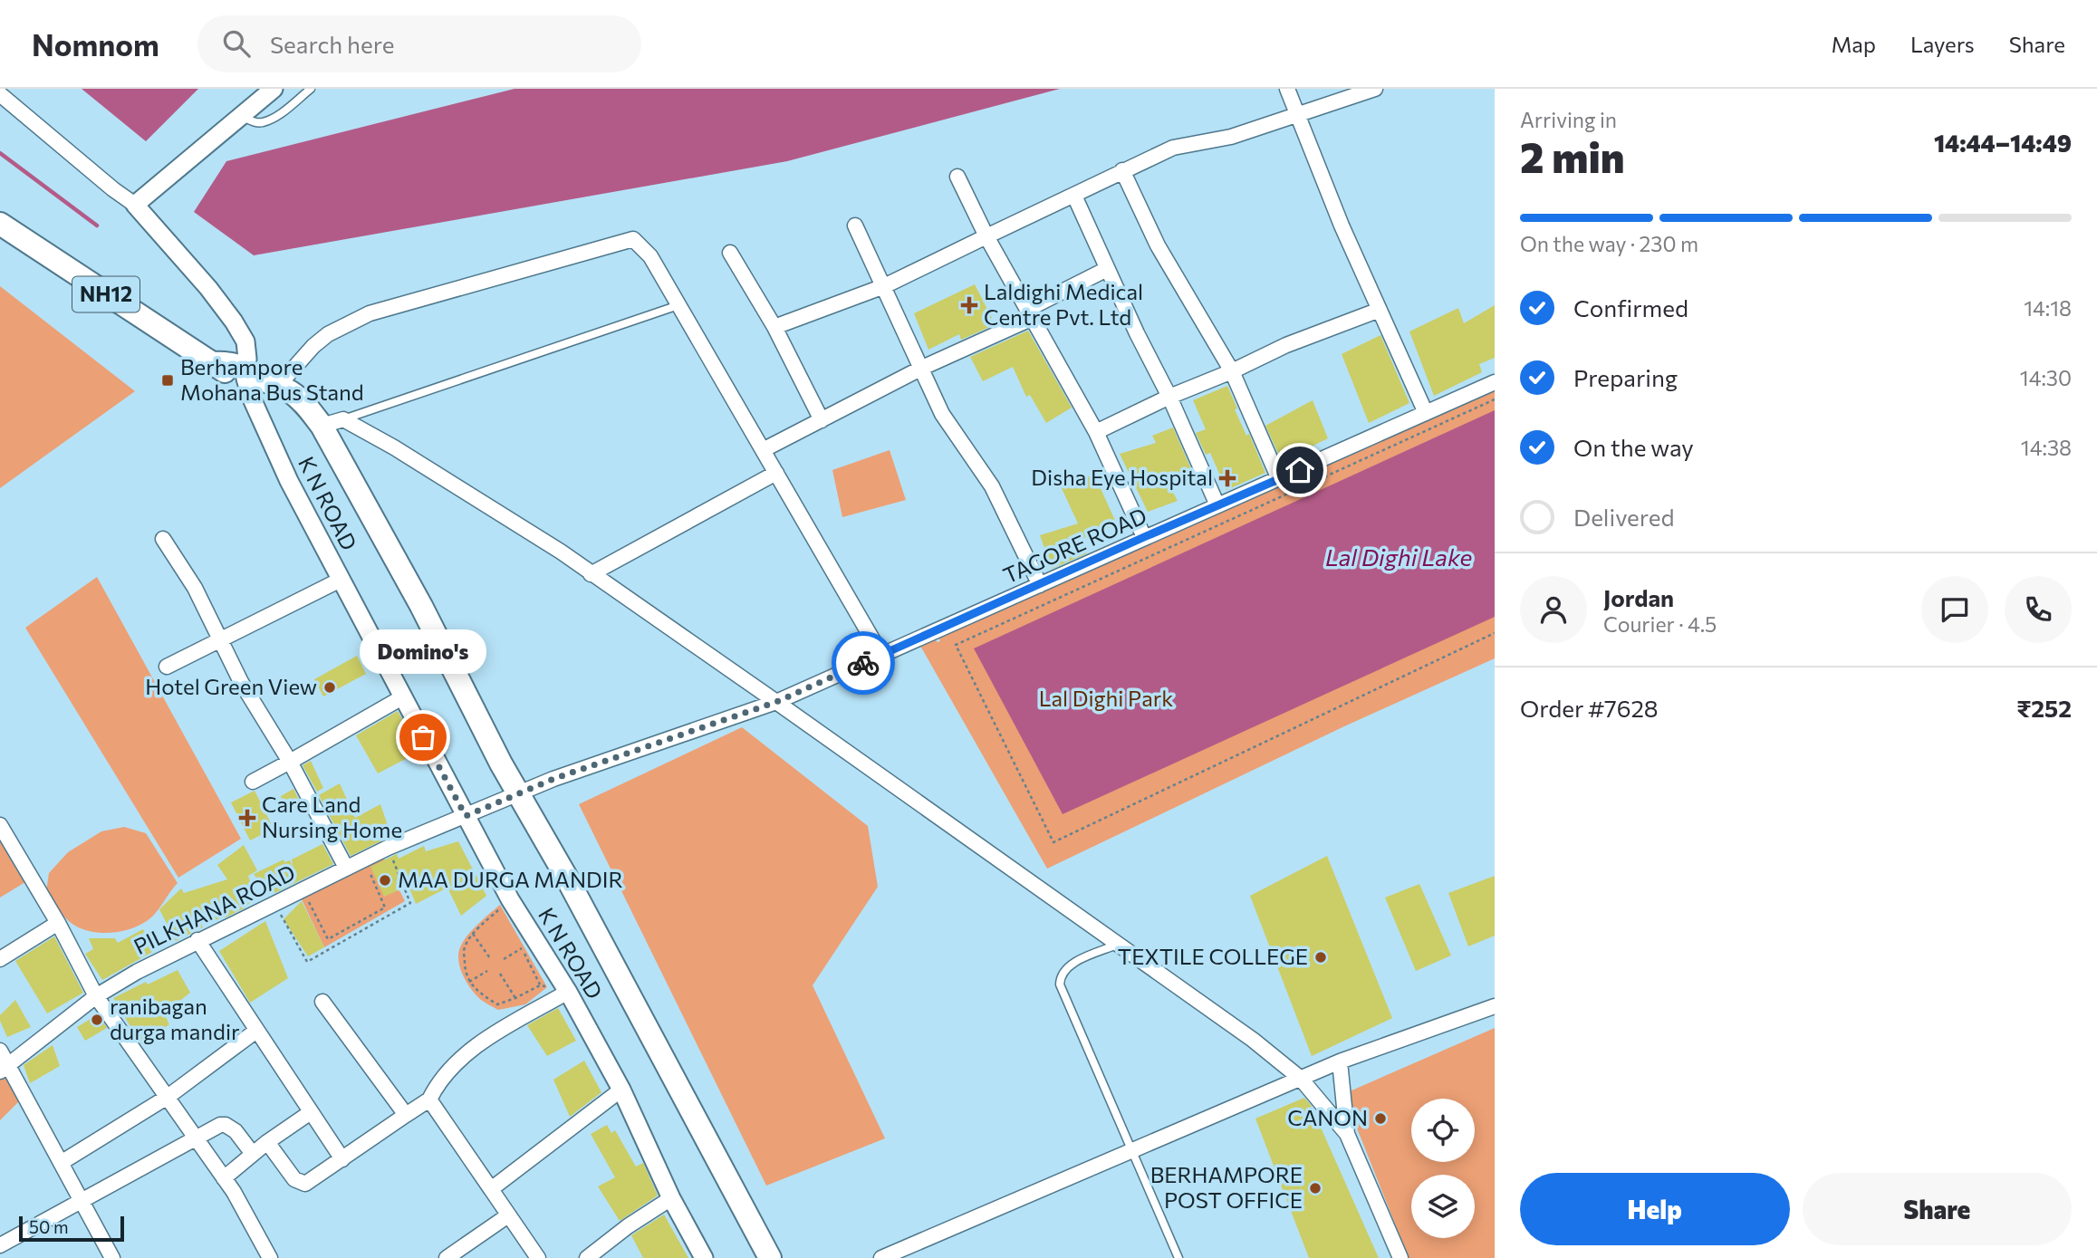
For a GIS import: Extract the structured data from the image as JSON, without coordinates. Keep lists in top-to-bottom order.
{
  "streets": {
    "main road": ["NH12"],
    "street": ["K N ROAD", "TAGORE ROAD", "PILKHANA ROAD"]
  },
  "crossings": [
    ["NH12", "K N ROAD"],
    ["NH12", "TAGORE ROAD"],
    ["NH12", "PILKHANA ROAD"],
    ["K N ROAD", "PILKHANA ROAD"],
    ["TAGORE ROAD", "PILKHANA ROAD"]
  ],
  "water": ["Lal Dighi Lake"],
  "parks": ["Lal Dighi Park"],
  "places": {
    "health": ["Laldighi Medical Centre Pvt. Ltd", "Disha Eye Hospital", "Care Land Nursing Home"],
    "transit": ["Berhampore Mohana Bus Stand"],
    "other": [
      "Hotel Green View",
      "Domino's",
      "MAA DURGA MANDIR",
      "TEXTILE COLLEGE",
      "ranibagan durga mandir",
      "CANON",
      "BERHAMPORE POST OFFICE"
    ]
  },
  "scale_bar": "50 m",
  "page": {
    "header": "Nomnom",
    "search": "Search here",
    "nav": ["Map", "Layers", "Share"],
    "heading": ["2 min", "Arriving in", "14:44–14:49"],
    "panel": [
      "Jordan",
      "Courier · 4.5",
      "Order #7628",
      "₹252"
    ],
    "bar": "On the way · 230 m",
    "list": [
      ["Confirmed", "14:18"],
      ["Preparing", "14:30"],
      ["On the way", "14:38"],
      "Delivered"
    ],
    "bubble": "Domino's",
    "buttons": ["Help", "Share"],
    "scale": "50 m"
  }
}
